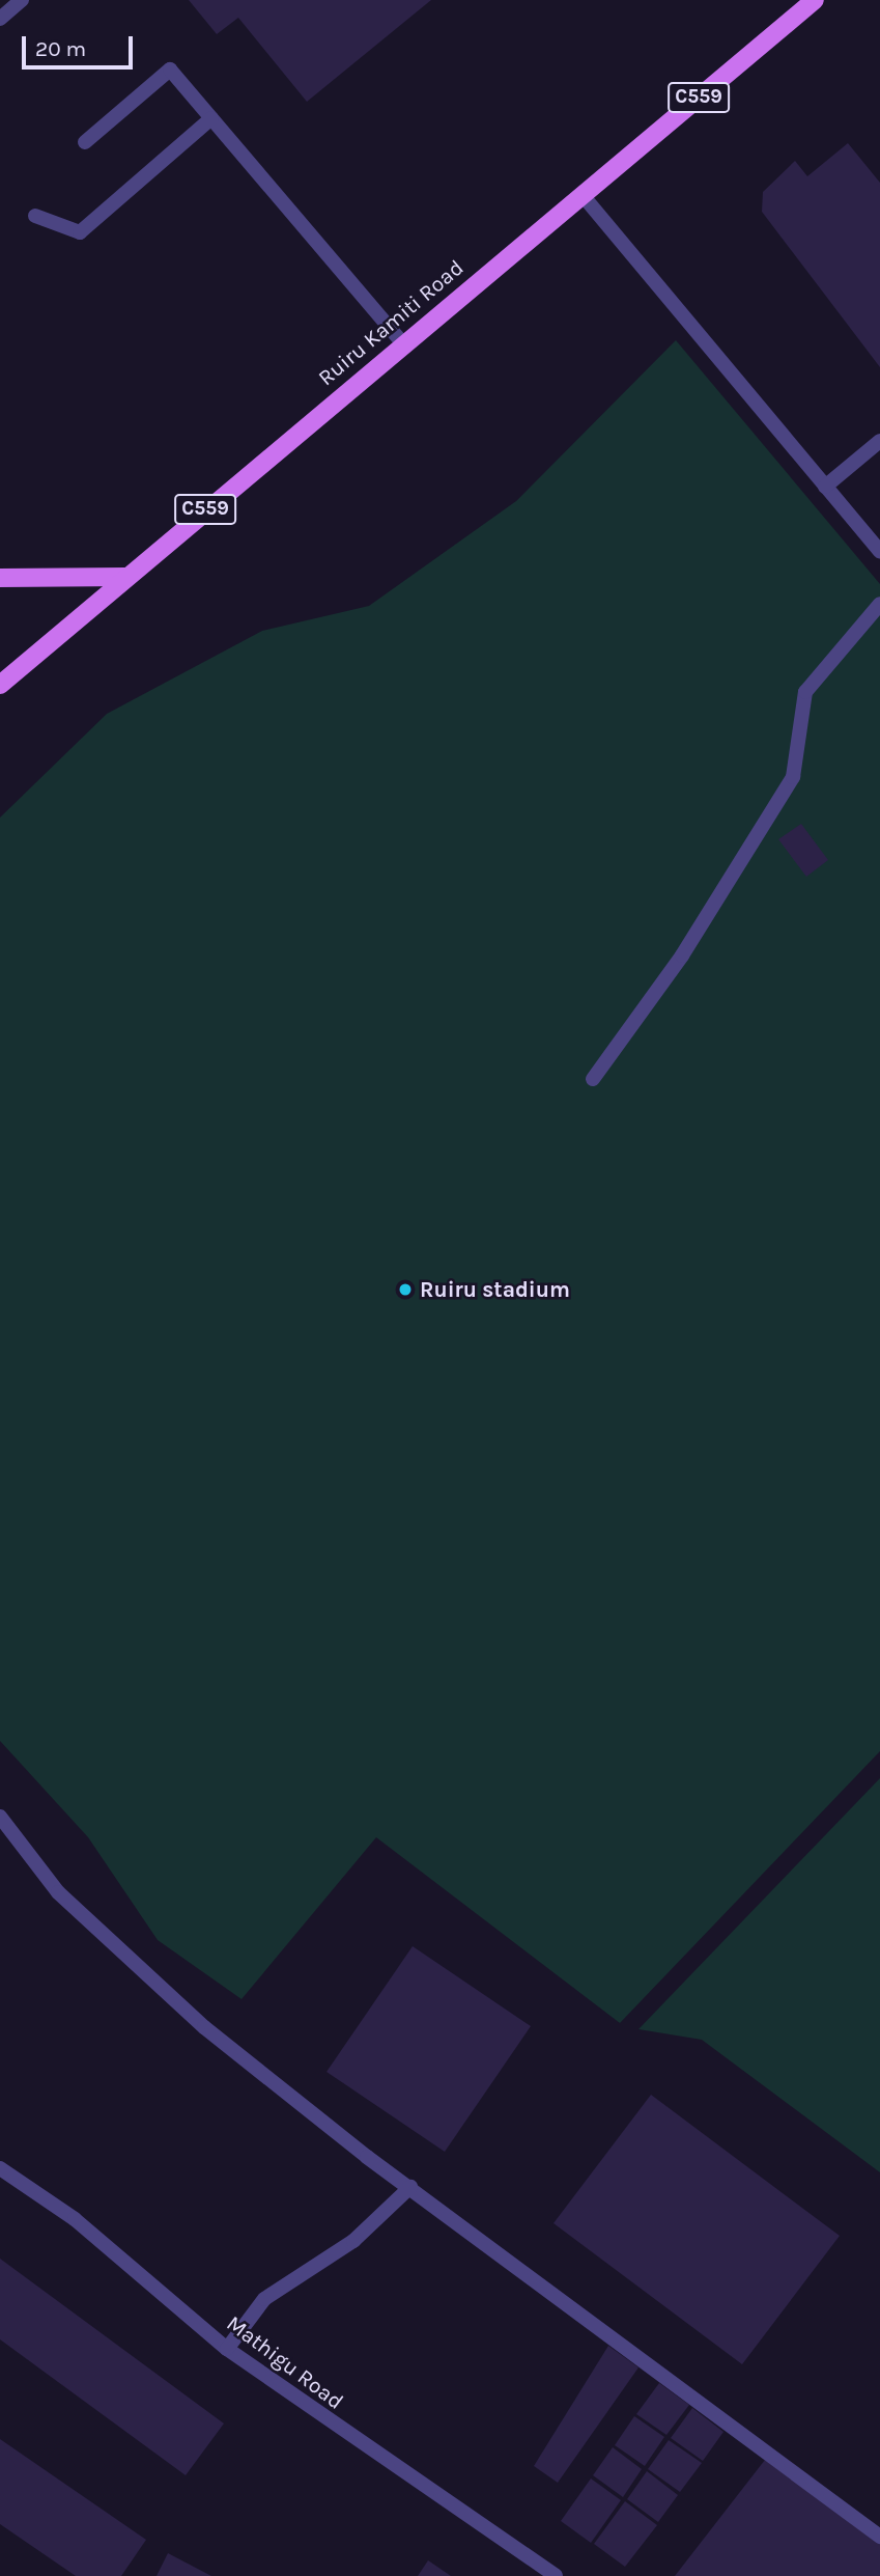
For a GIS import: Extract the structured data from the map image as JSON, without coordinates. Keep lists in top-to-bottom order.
{
  "streets": {
    "main road": ["C559", "Ruiru Kamiti Road"],
    "street": ["Mathigu Road"]
  },
  "places": ["Ruiru stadium"],
  "scale_bar": "20 m"
}
